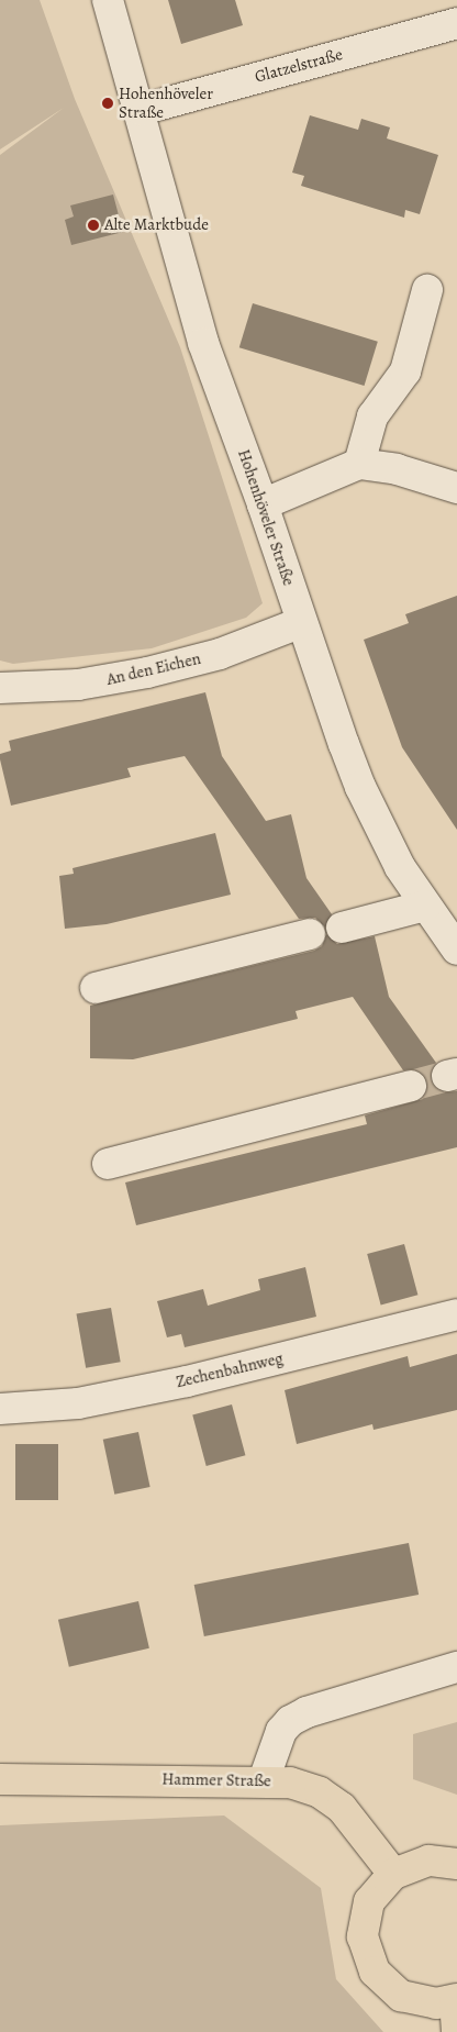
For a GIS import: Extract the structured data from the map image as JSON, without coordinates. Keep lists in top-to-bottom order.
{
  "streets": {
    "main road": ["Hammer Straße"],
    "street": [
      "Glatzelstraße",
      "Hohenhöveler Straße",
      "An den Eichen",
      "Zechenbahnweg"
    ]
  },
  "crossings": [
    ["Glatzelstraße", "Hohenhöveler Straße"],
    ["Hohenhöveler Straße", "An den Eichen"]
  ],
  "places": ["Hohenhöveler Straße", "Alte Marktbude"]
}
